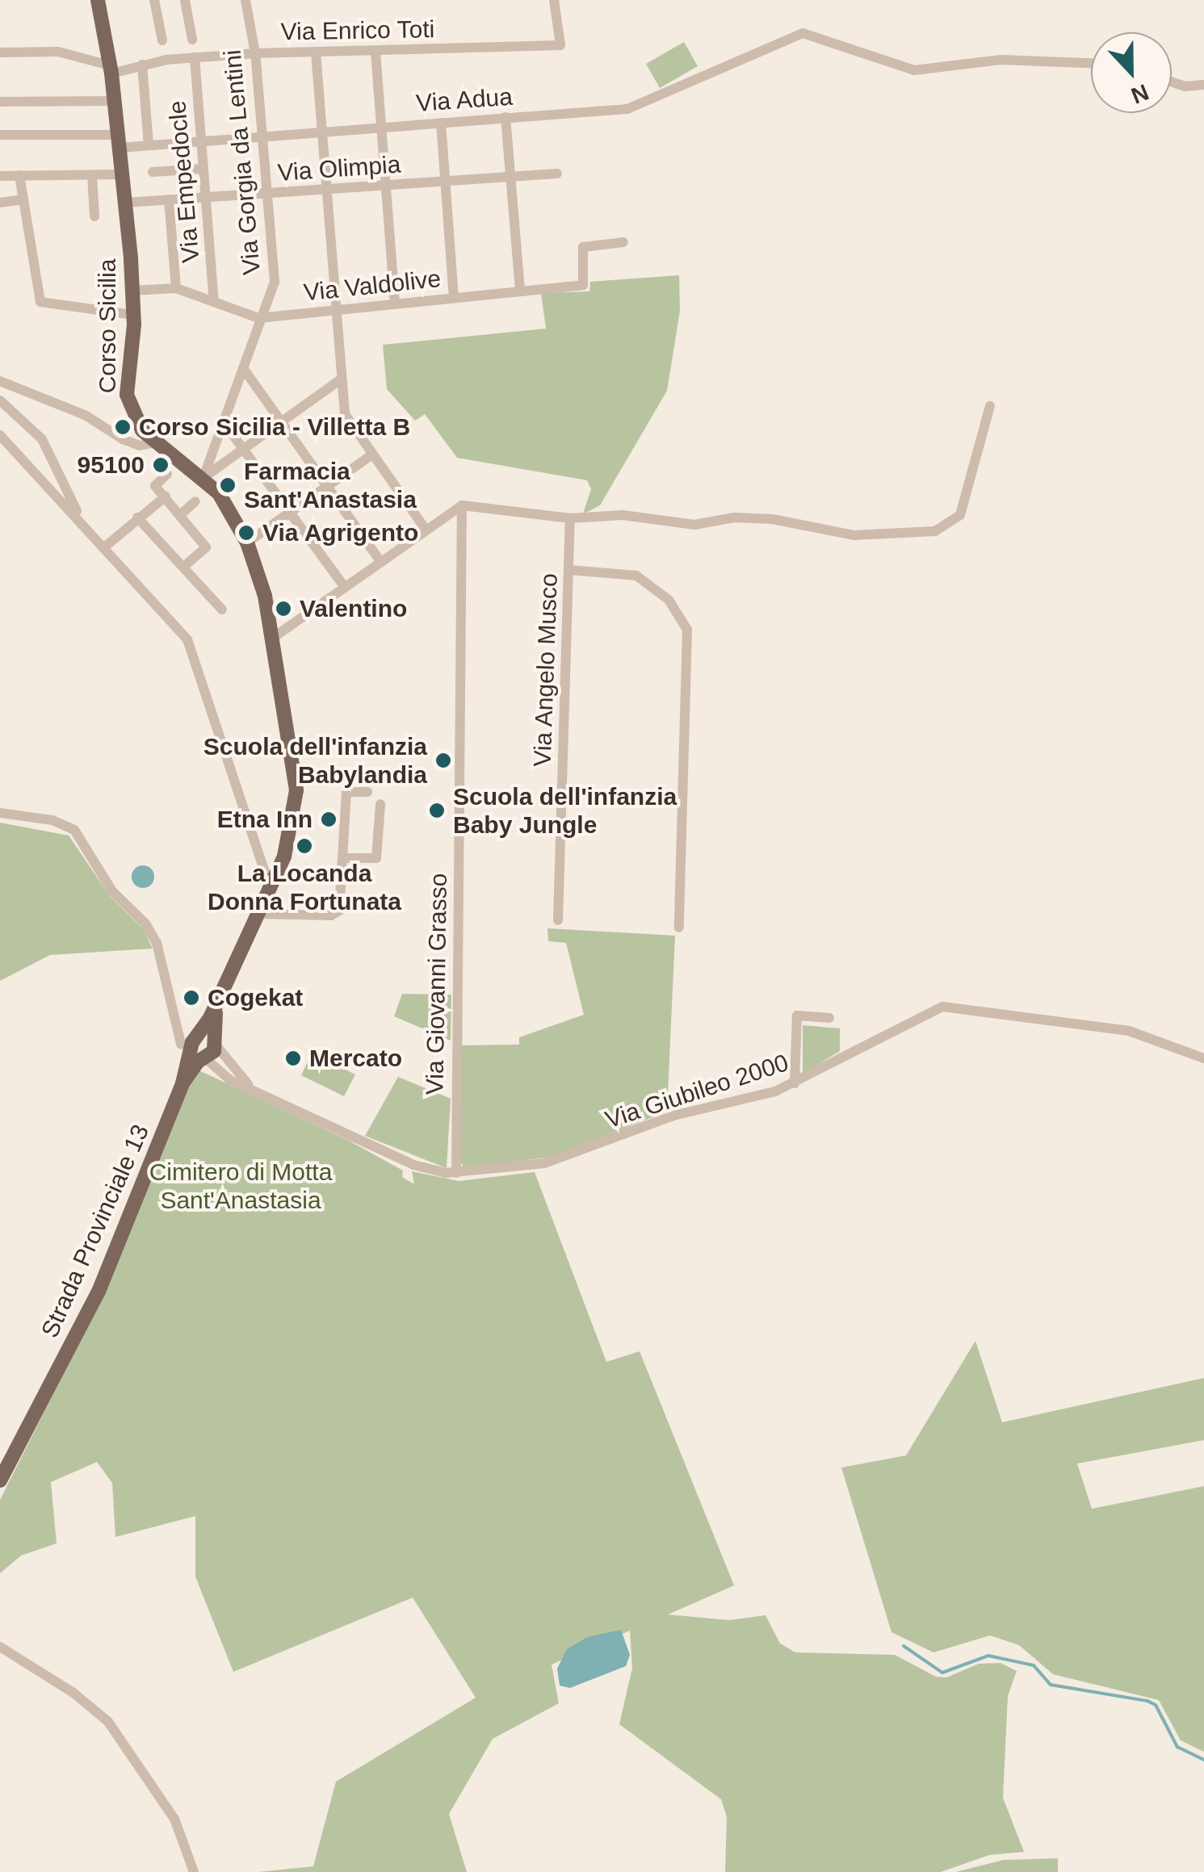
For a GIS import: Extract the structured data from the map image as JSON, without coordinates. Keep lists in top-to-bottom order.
{
  "streets": {
    "main road": ["Corso Sicilia", "Strada Provinciale 13"],
    "street": [
      "Via Enrico Toti",
      "Via Adua",
      "Via Gorgia da Lentini",
      "Via Olimpia",
      "Via Empedocle",
      "Via Valdolive",
      "Via Angelo Musco",
      "Via Giovanni Grasso",
      "Via Giubileo 2000"
    ]
  },
  "crossings": [
    ["Via Enrico Toti", "Via Gorgia da Lentini"],
    ["Via Enrico Toti", "Via Empedocle"],
    ["Via Enrico Toti", "Corso Sicilia"],
    ["Via Adua", "Via Gorgia da Lentini"],
    ["Via Adua", "Via Empedocle"],
    ["Via Adua", "Corso Sicilia"],
    ["Via Gorgia da Lentini", "Via Olimpia"],
    ["Via Gorgia da Lentini", "Via Valdolive"],
    ["Via Gorgia da Lentini", "Corso Sicilia"],
    ["Via Olimpia", "Via Empedocle"],
    ["Via Olimpia", "Corso Sicilia"],
    ["Via Empedocle", "Via Valdolive"],
    ["Via Valdolive", "Corso Sicilia"],
    ["Via Giovanni Grasso", "Via Giubileo 2000"],
    ["Via Giubileo 2000", "Strada Provinciale 13"]
  ],
  "parks": ["Cimitero di Motta Sant'Anastasia"],
  "places": [
    "Corso Sicilia - Villetta B",
    "95100",
    "Farmacia Sant'Anastasia",
    "Via Agrigento",
    "Valentino",
    "Scuola dell'infanzia Babylandia",
    "Scuola dell'infanzia Baby Jungle",
    "Etna Inn",
    "La Locanda Donna Fortunata",
    "Cogekat",
    "Mercato"
  ],
  "north": "bottom"
}
